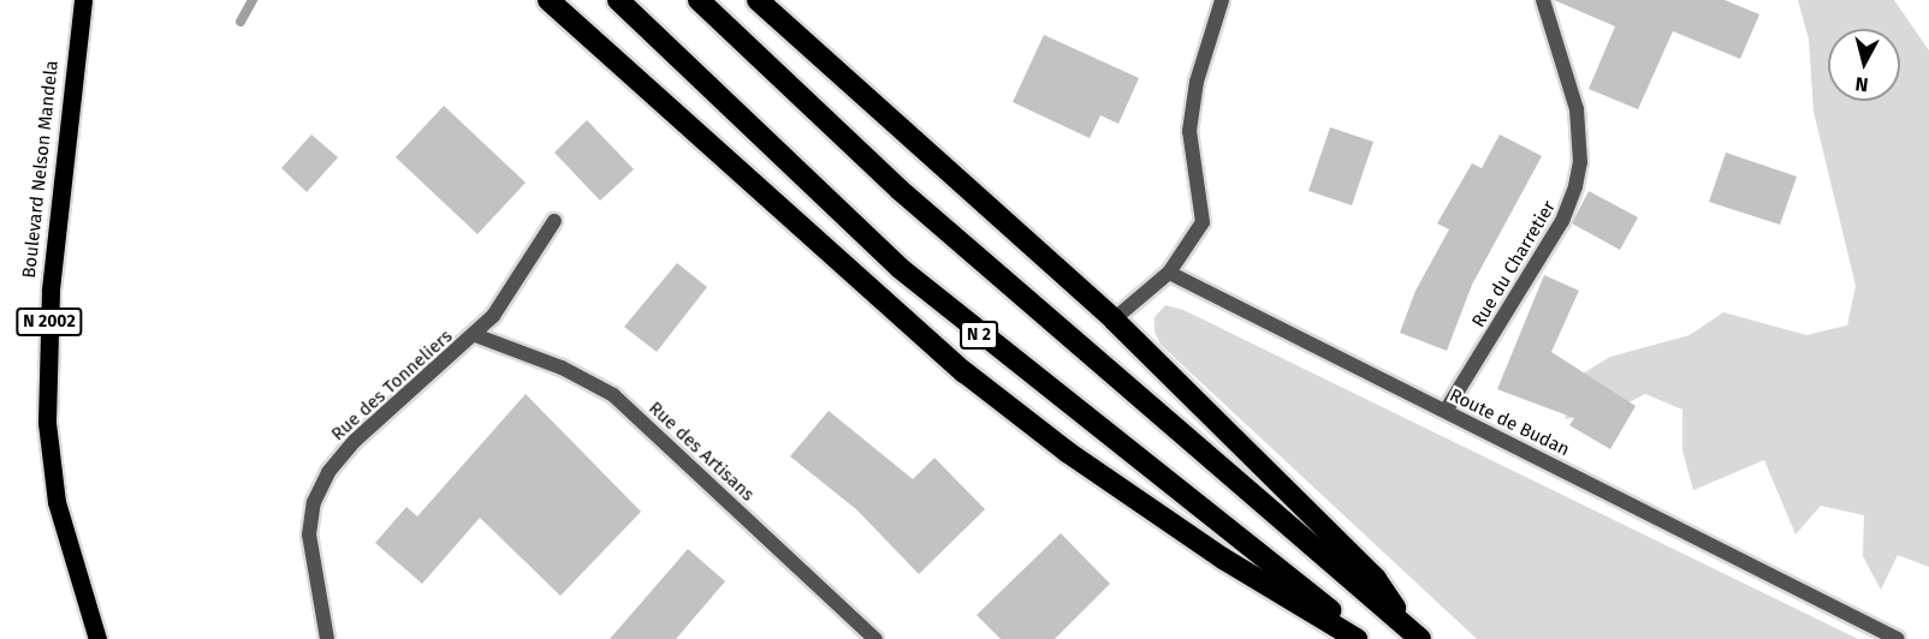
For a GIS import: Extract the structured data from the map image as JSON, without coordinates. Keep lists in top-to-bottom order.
{
  "streets": {
    "highway": ["N 2"],
    "main road": ["Boulevard Nelson Mandela", "N 2002"],
    "street": [
      "Rue du Charretier",
      "Rue des Tonneliers",
      "Route de Budan",
      "Rue des Artisans"
    ]
  },
  "crossings": [
    ["Rue du Charretier", "Route de Budan"],
    ["Rue des Tonneliers", "Rue des Artisans"]
  ],
  "north": "bottom"
}
